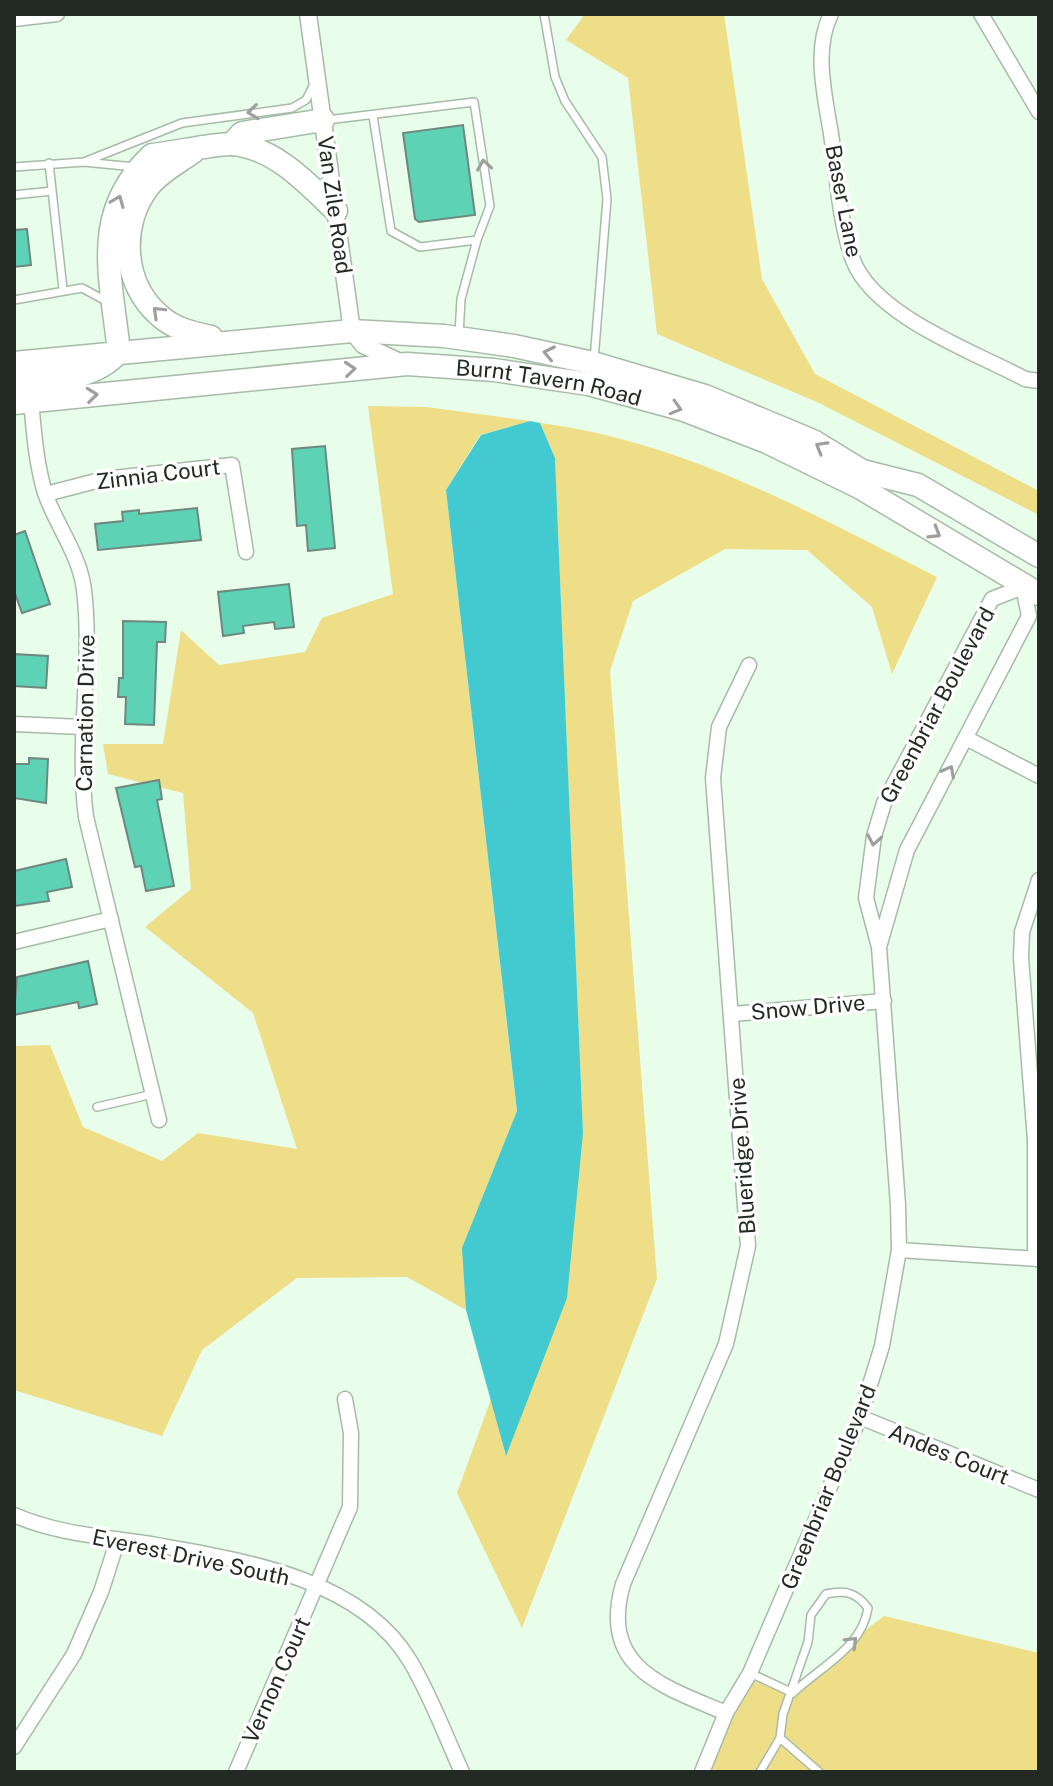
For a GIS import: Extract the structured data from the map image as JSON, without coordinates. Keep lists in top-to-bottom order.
{
  "streets": {
    "main road": ["Burnt Tavern Road"],
    "street": [
      "Baser Lane",
      "Van Zile Road",
      "Zinnia Court",
      "Greenbriar Boulevard",
      "Carnation Drive",
      "Snow Drive",
      "Blueridge Drive",
      "Andes Court",
      "Everest Drive South",
      "Vernon Court"
    ]
  },
  "crossings": [
    ["Van Zile Road", "Burnt Tavern Road"],
    ["Burnt Tavern Road", "Greenbriar Boulevard"],
    ["Burnt Tavern Road", "Carnation Drive"],
    ["Zinnia Court", "Carnation Drive"],
    ["Greenbriar Boulevard", "Snow Drive"],
    ["Greenbriar Boulevard", "Blueridge Drive"],
    ["Greenbriar Boulevard", "Andes Court"],
    ["Snow Drive", "Blueridge Drive"],
    ["Everest Drive South", "Vernon Court"]
  ]
}
